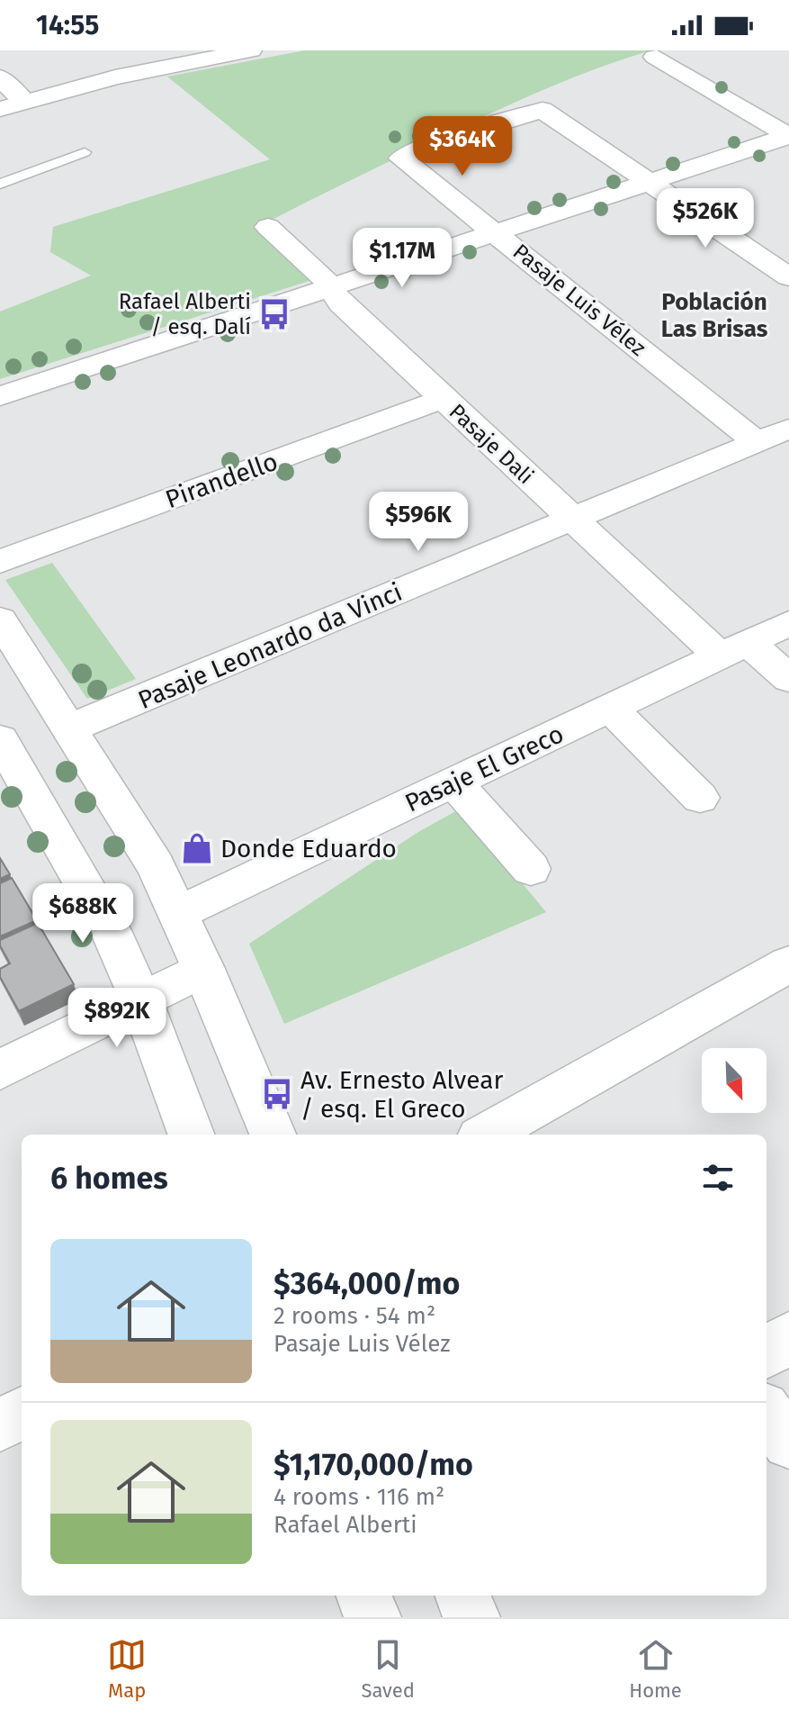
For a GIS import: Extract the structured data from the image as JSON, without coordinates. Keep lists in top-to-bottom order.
{
  "streets": {
    "street": [
      "Pasaje Luis Vélez",
      "Pasaje Dali",
      "Pirandello",
      "Pasaje Leonardo da Vinci",
      "Pasaje El Greco"
    ]
  },
  "crossings": [
    ["Pasaje Luis Vélez", "Pasaje Leonardo da Vinci"],
    ["Pasaje Dali", "Pirandello"],
    ["Pasaje Dali", "Pasaje Leonardo da Vinci"],
    ["Pasaje Dali", "Pasaje El Greco"]
  ],
  "districts": ["Población Las Brisas"],
  "places": {
    "bus stop": ["Rafael Alberti / esq. Dalí", "Av. Ernesto Alvear / esq. El Greco"],
    "shop": ["Donde Eduardo"]
  },
  "north": "bottom right",
  "page": {
    "status": "14:55",
    "price": [
      "$364K",
      "$526K",
      "$1.17M",
      "$596K",
      "$688K",
      "$892K"
    ],
    "heading": "6 homes",
    "list": [
      {
        "name": "$364,000/mo",
        "note": "2 rooms · 54 m² · Pasaje Luis Vélez"
      },
      {
        "name": "$1,170,000/mo",
        "note": "4 rooms · 116 m² · Rafael Alberti"
      }
    ],
    "tabs": ["Map", "Saved", "Home"]
  }
}
